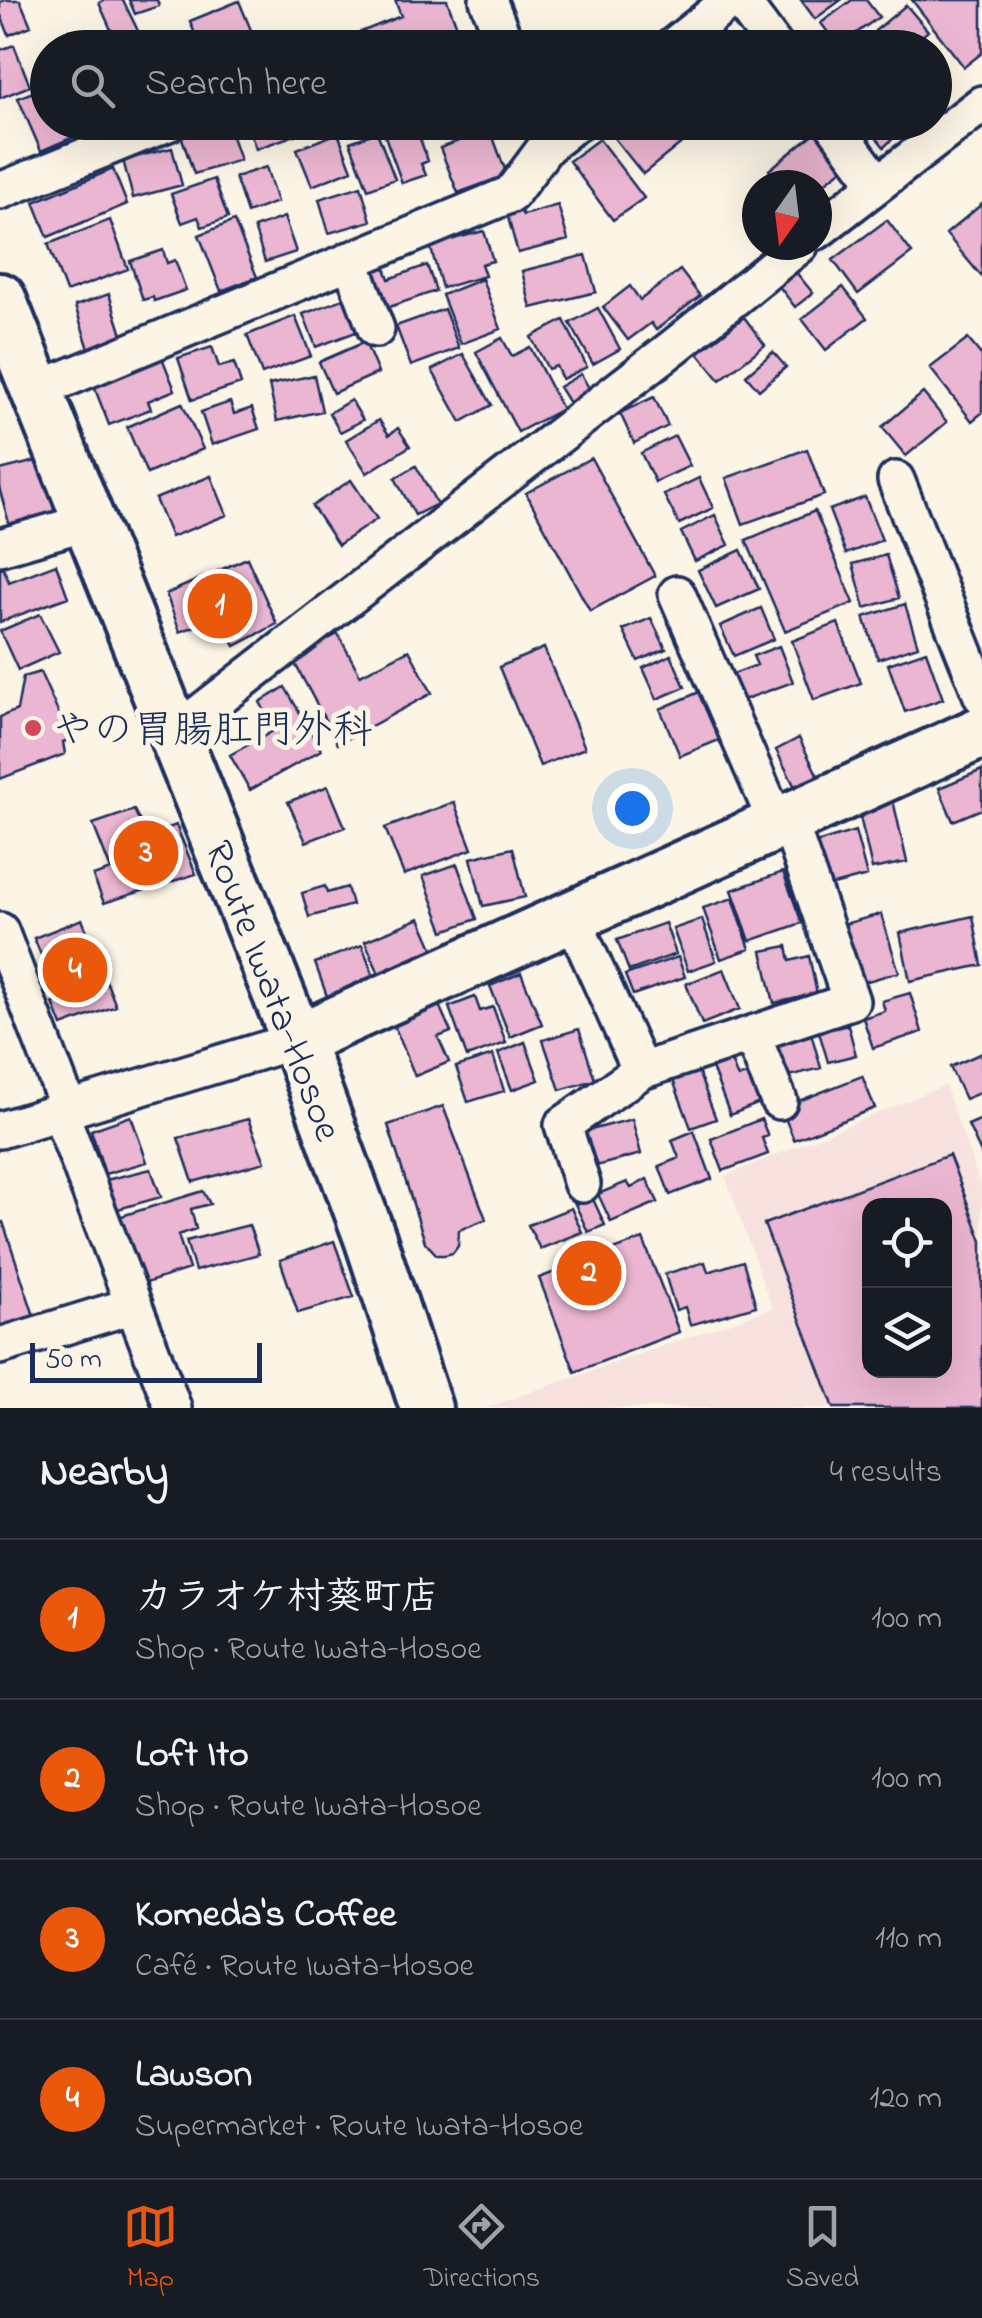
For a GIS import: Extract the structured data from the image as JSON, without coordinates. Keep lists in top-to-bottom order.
{
  "streets": {
    "main road": ["Route Iwata-Hosoe"]
  },
  "places": ["やの胃腸肛門外科"],
  "scale_bar": "50 m",
  "north": "bottom",
  "page": {
    "search": "Search here",
    "pins": [
      "1",
      "3",
      "4",
      "2"
    ],
    "scale": "50 m",
    "heading": ["Nearby", "4 results"],
    "list": [
      {
        "mark": "1",
        "name": "カラオケ村葵町店",
        "note": "Shop · Route Iwata-Hosoe",
        "value": "100 m"
      },
      {
        "mark": "2",
        "name": "Loft Ito",
        "note": "Shop · Route Iwata-Hosoe",
        "value": "100 m"
      },
      {
        "mark": "3",
        "name": "Komeda's Coffee",
        "note": "Café · Route Iwata-Hosoe",
        "value": "110 m"
      },
      {
        "mark": "4",
        "name": "Lawson",
        "note": "Supermarket · Route Iwata-Hosoe",
        "value": "120 m"
      }
    ],
    "nav": ["Map", "Directions", "Saved"]
  }
}
